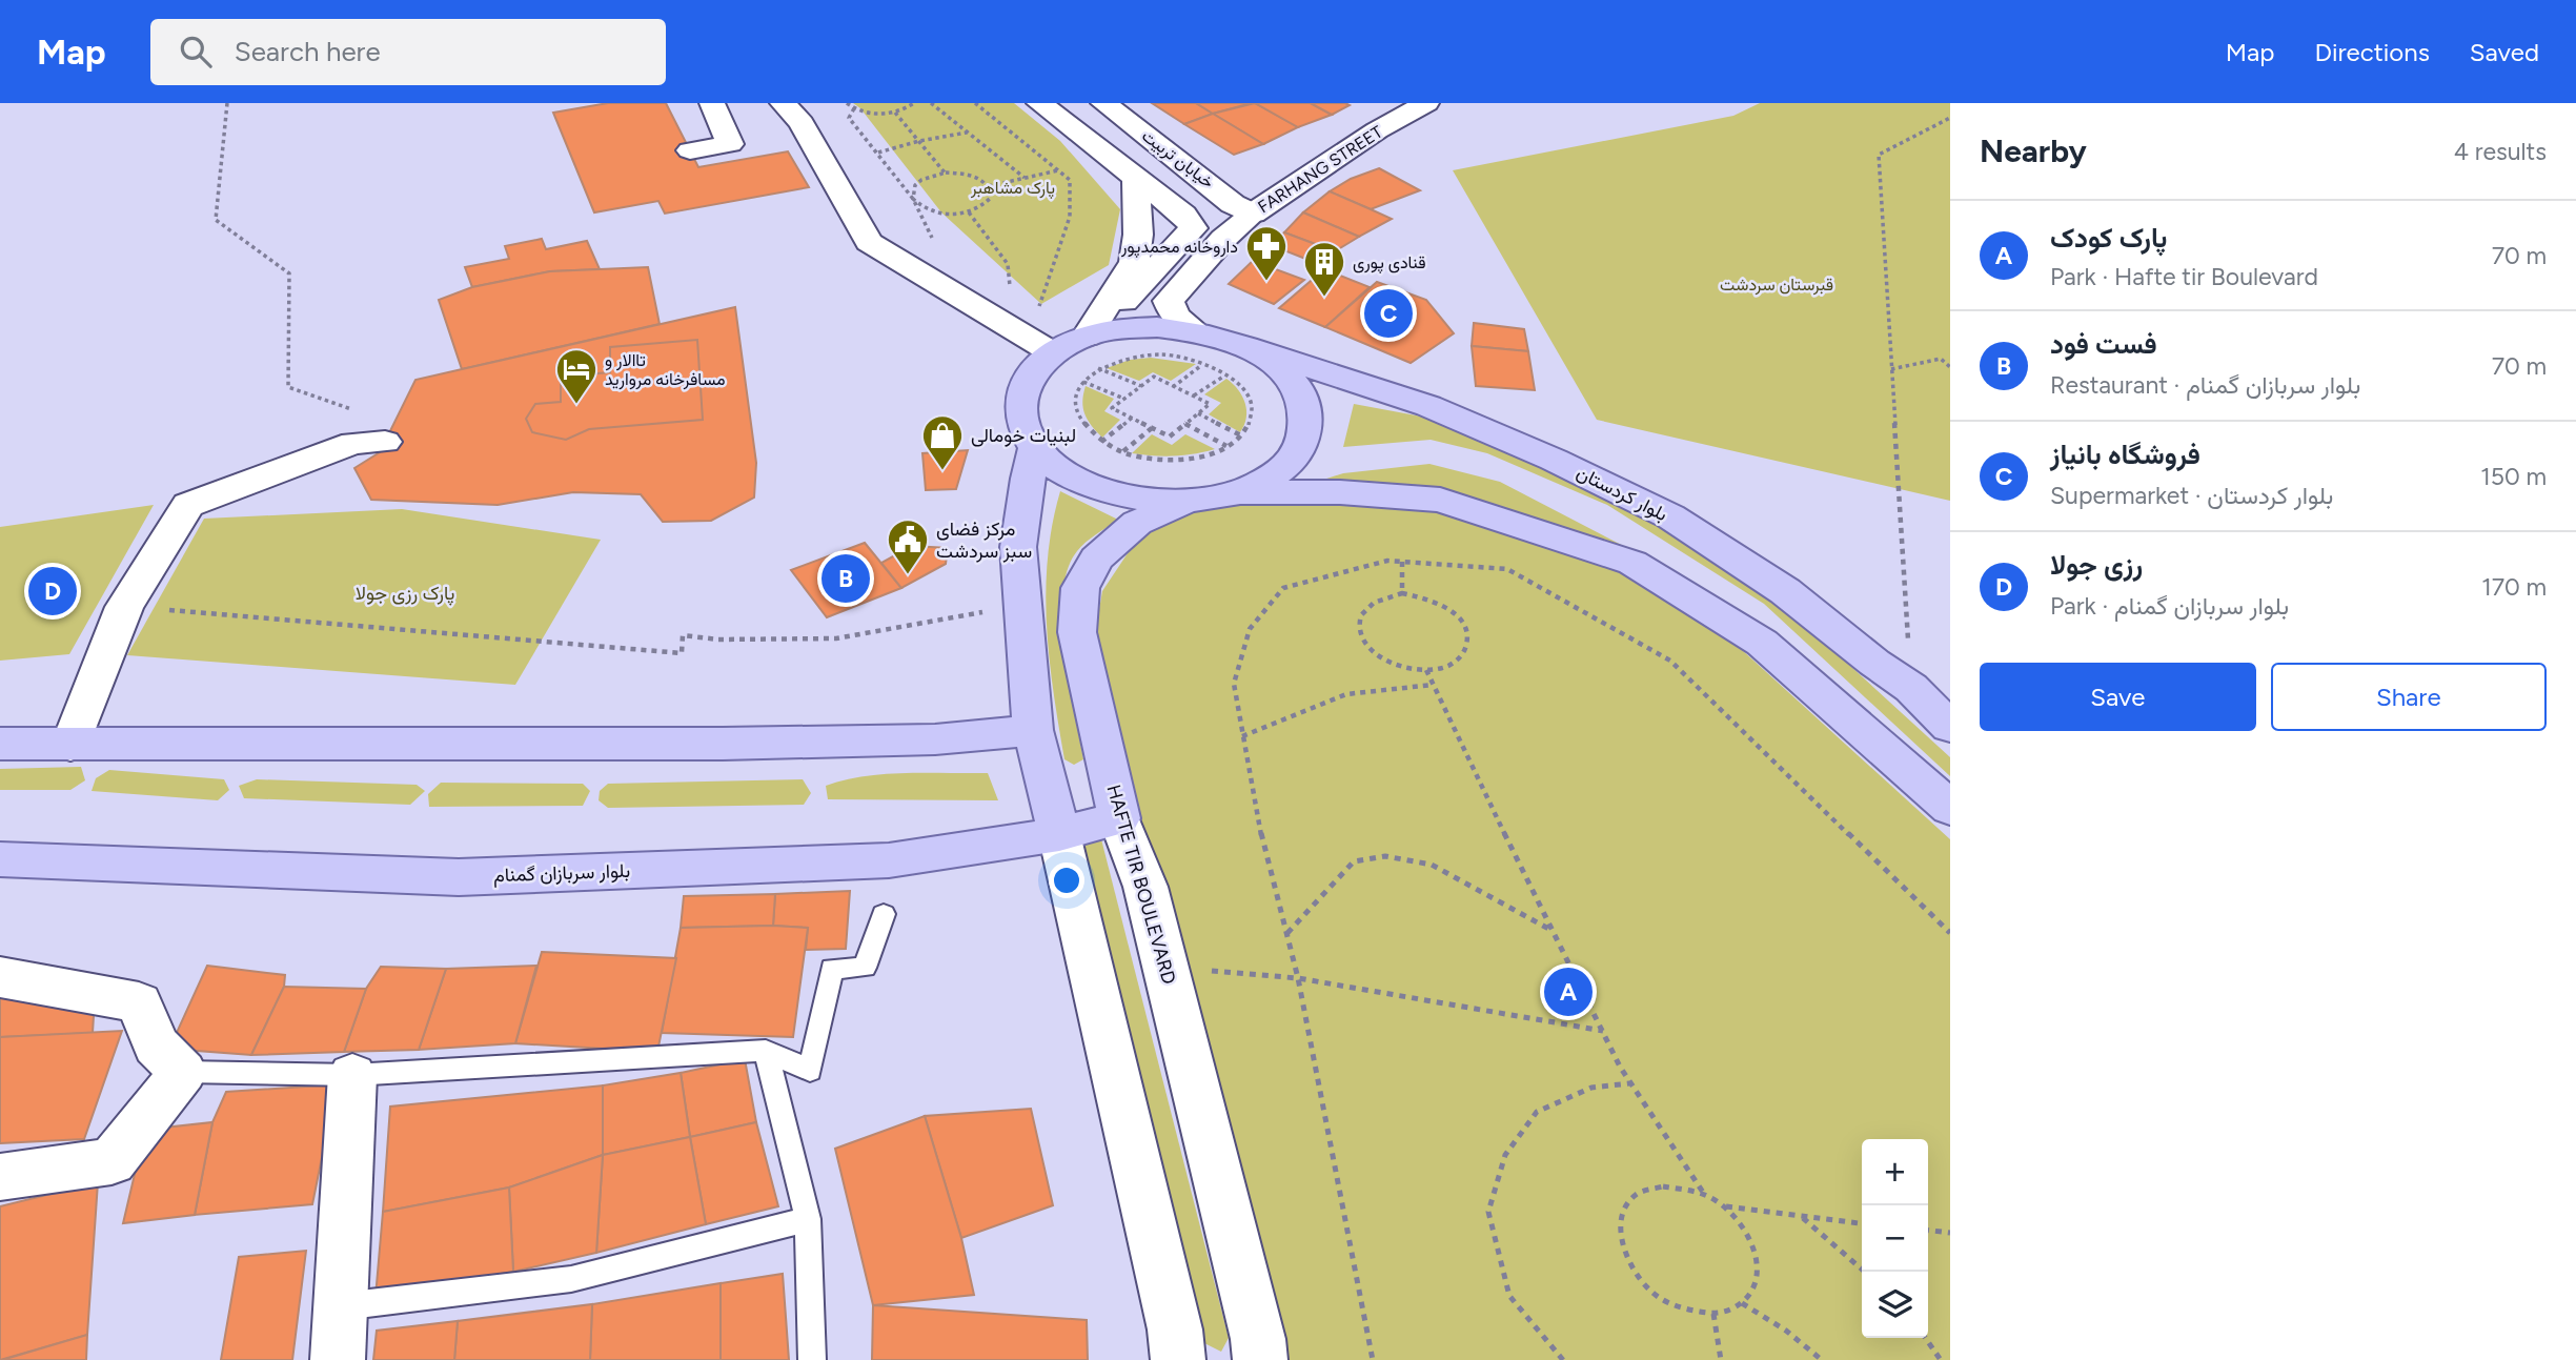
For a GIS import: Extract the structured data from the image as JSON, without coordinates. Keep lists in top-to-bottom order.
{
  "streets": {
    "main road": [
      "خیابان تربیت",
      "FARHANG STREET",
      "بلوار کردستان",
      "بلوار سربازان گمنام",
      "HAFTE TIR BOULEVARD"
    ]
  },
  "crossings": [
    ["خیابان تربیت", "FARHANG STREET"],
    ["بلوار سربازان گمنام", "HAFTE TIR BOULEVARD"]
  ],
  "parks": ["پارک مشاهبر", "قبرستان سردشت", "پارک رزی جولا"],
  "places": {
    "pharmacy": ["داروخانه محمدپور"],
    "building": ["قنادی پوری"],
    "hotel": ["تاالار و مسافرخانه مروارید"],
    "shop": ["لبنیات خومالی"],
    "public building": ["مرکز فضای سبز سردشت"]
  },
  "page": {
    "header": "Map",
    "search": "Search here",
    "nav": ["Map", "Directions", "Saved"],
    "heading": ["Nearby", "4 results"],
    "list": [
      {
        "mark": "A",
        "name": "پارک کودک",
        "note": "Park · Hafte tir Boulevard",
        "value": "70 m"
      },
      {
        "mark": "B",
        "name": "فست فود",
        "note": "Restaurant · بلوار سربازان گمنام",
        "value": "70 m"
      },
      {
        "mark": "C",
        "name": "فروشگاه بانیاز",
        "note": "Supermarket · بلوار کردستان",
        "value": "150 m"
      },
      {
        "mark": "D",
        "name": "رزی جولا",
        "note": "Park · بلوار سربازان گمنام",
        "value": "170 m"
      }
    ],
    "pins": [
      "C",
      "B",
      "D",
      "A"
    ],
    "buttons": ["Save", "Share"],
    "map_buttons": ["+", "−"]
  }
}
